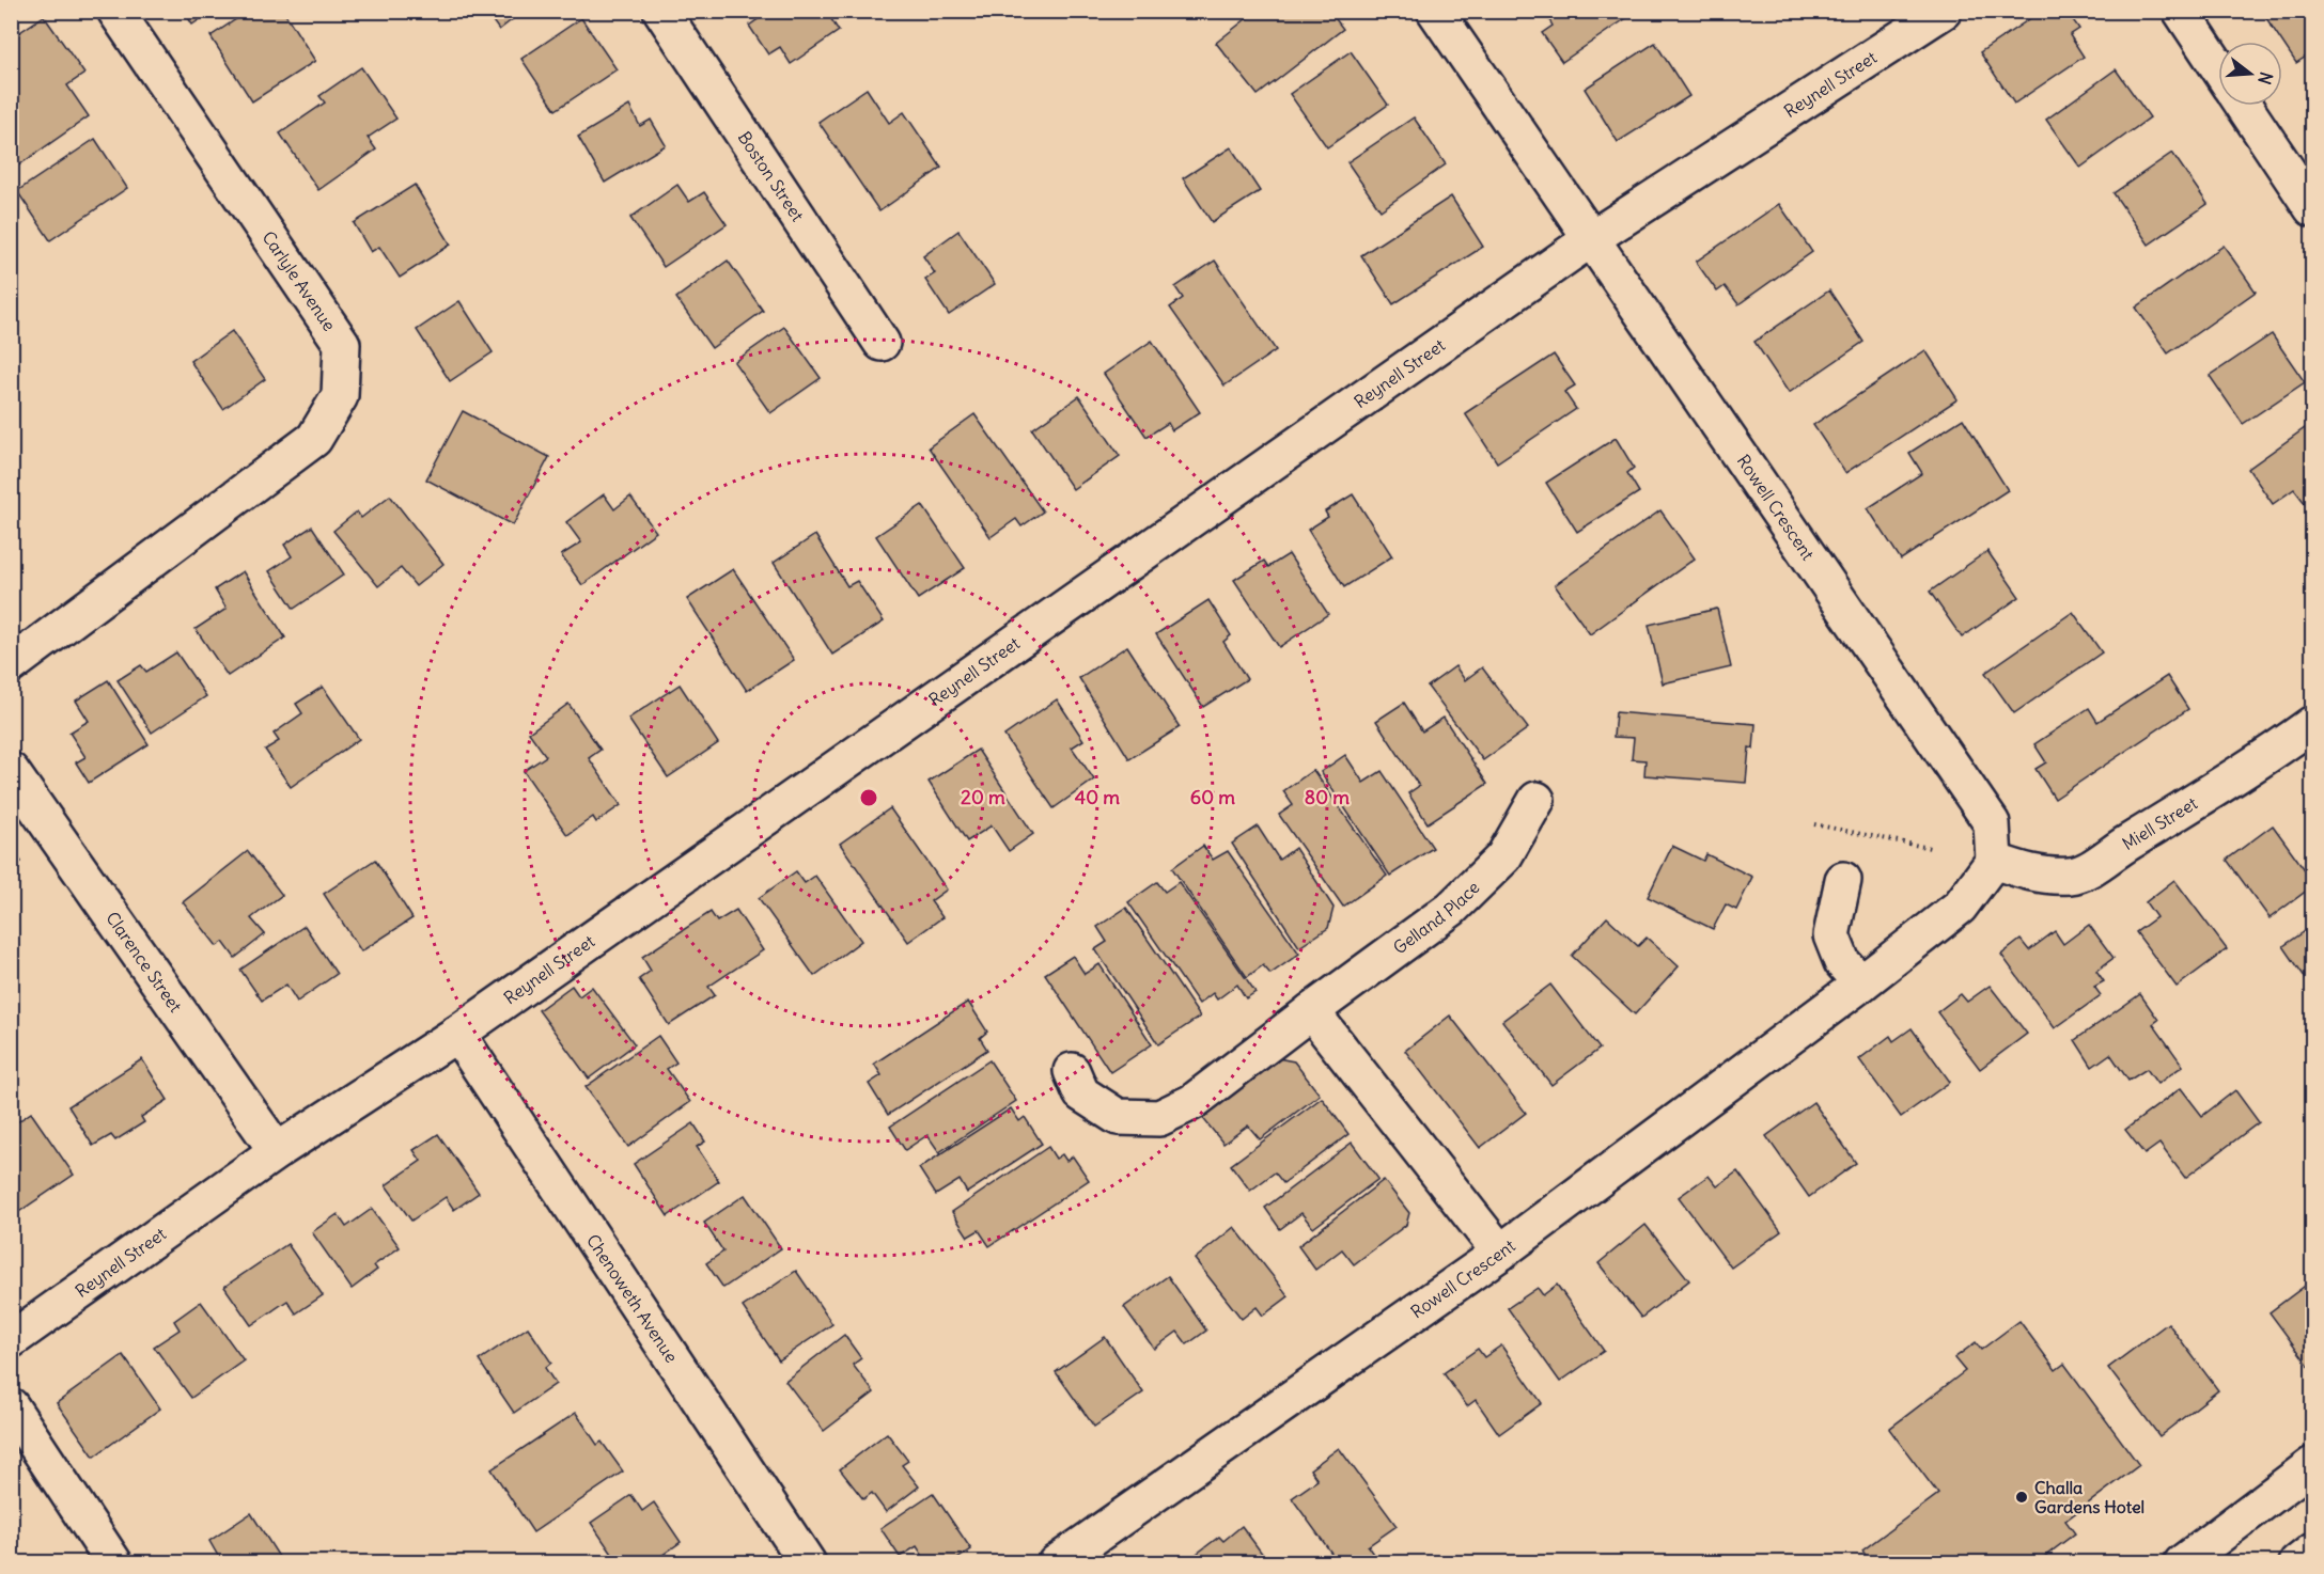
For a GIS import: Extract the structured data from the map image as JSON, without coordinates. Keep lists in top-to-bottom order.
{
  "streets": {
    "street": [
      "Reynell Street",
      "Boston Street",
      "Carlyle Avenue",
      "Rowell Crescent",
      "Miell Street",
      "Gelland Place",
      "Clarence Street",
      "Chenoweth Avenue"
    ]
  },
  "crossings": [
    ["Reynell Street", "Rowell Crescent"],
    ["Reynell Street", "Clarence Street"],
    ["Reynell Street", "Chenoweth Avenue"],
    ["Rowell Crescent", "Miell Street"]
  ],
  "places": ["Challa Gardens Hotel"],
  "north": "right",
  "rings": [
    "20 m",
    "40 m",
    "60 m",
    "80 m"
  ]
}
